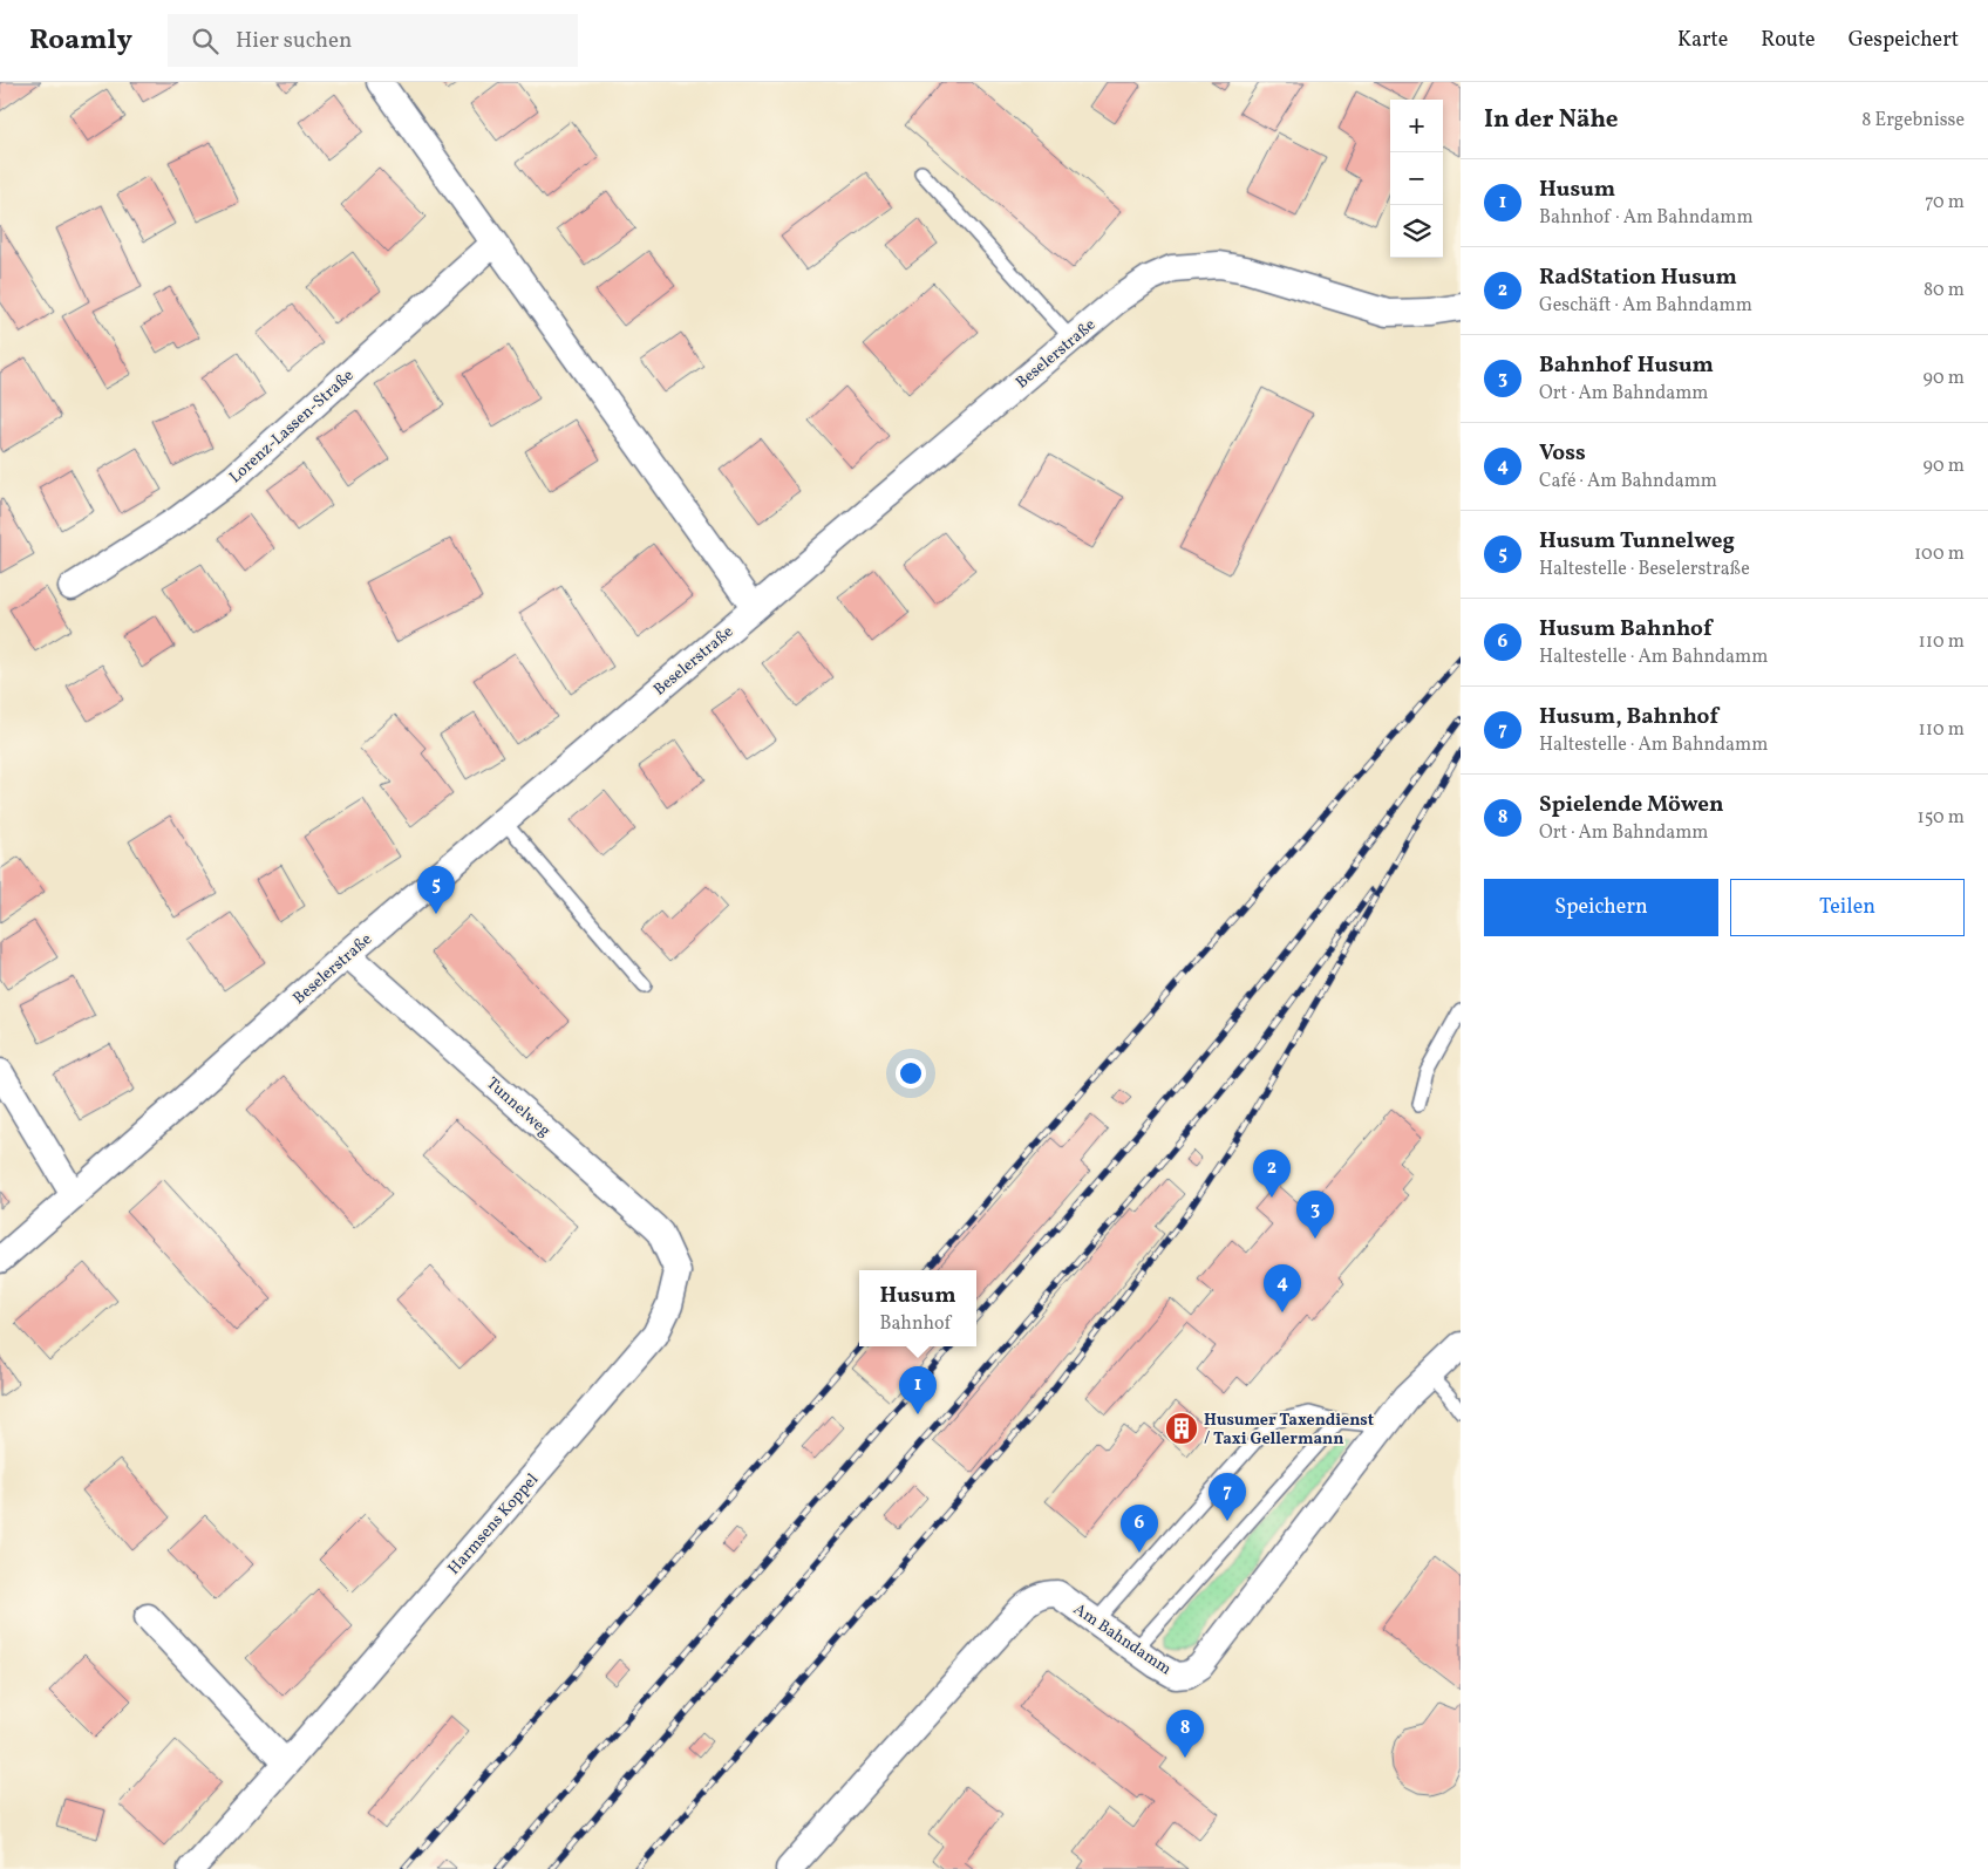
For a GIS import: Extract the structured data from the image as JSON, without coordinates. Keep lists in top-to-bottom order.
{
  "streets": {
    "street": [
      "Beselerstraße",
      "Lorenz-Lassen-Straße",
      "Tunnelweg",
      "Harmsens Koppel",
      "Am Bahndamm"
    ]
  },
  "crossings": [
    ["Beselerstraße", "Tunnelweg"],
    ["Tunnelweg", "Harmsens Koppel"]
  ],
  "places": {
    "building": ["Husumer Taxendienst / Taxi Gellermann"]
  },
  "page": {
    "header": "Roamly",
    "search": "Hier suchen",
    "nav": ["Karte", "Route", "Gespeichert"],
    "heading": ["In der Nähe", "8 Ergebnisse"],
    "map_buttons": ["+", "−"],
    "list": [
      {
        "mark": "1",
        "name": "Husum",
        "note": "Bahnhof · Am Bahndamm",
        "value": "70 m"
      },
      {
        "mark": "2",
        "name": "RadStation Husum",
        "note": "Geschäft · Am Bahndamm",
        "value": "80 m"
      },
      {
        "mark": "3",
        "name": "Bahnhof Husum",
        "note": "Ort · Am Bahndamm",
        "value": "90 m"
      },
      {
        "mark": "4",
        "name": "Voss",
        "note": "Café · Am Bahndamm",
        "value": "90 m"
      },
      {
        "mark": "5",
        "name": "Husum Tunnelweg",
        "note": "Haltestelle · Beselerstraße",
        "value": "100 m"
      },
      {
        "mark": "6",
        "name": "Husum Bahnhof",
        "note": "Haltestelle · Am Bahndamm",
        "value": "110 m"
      },
      {
        "mark": "7",
        "name": "Husum, Bahnhof",
        "note": "Haltestelle · Am Bahndamm",
        "value": "110 m"
      },
      {
        "mark": "8",
        "name": "Spielende Möwen",
        "note": "Ort · Am Bahndamm",
        "value": "150 m"
      }
    ],
    "buttons": ["Speichern", "Teilen"],
    "pins": [
      "5",
      "2",
      "3",
      "4",
      "1",
      "7",
      "6",
      "8"
    ],
    "popup": ["Husum", "Bahnhof"]
  }
}
